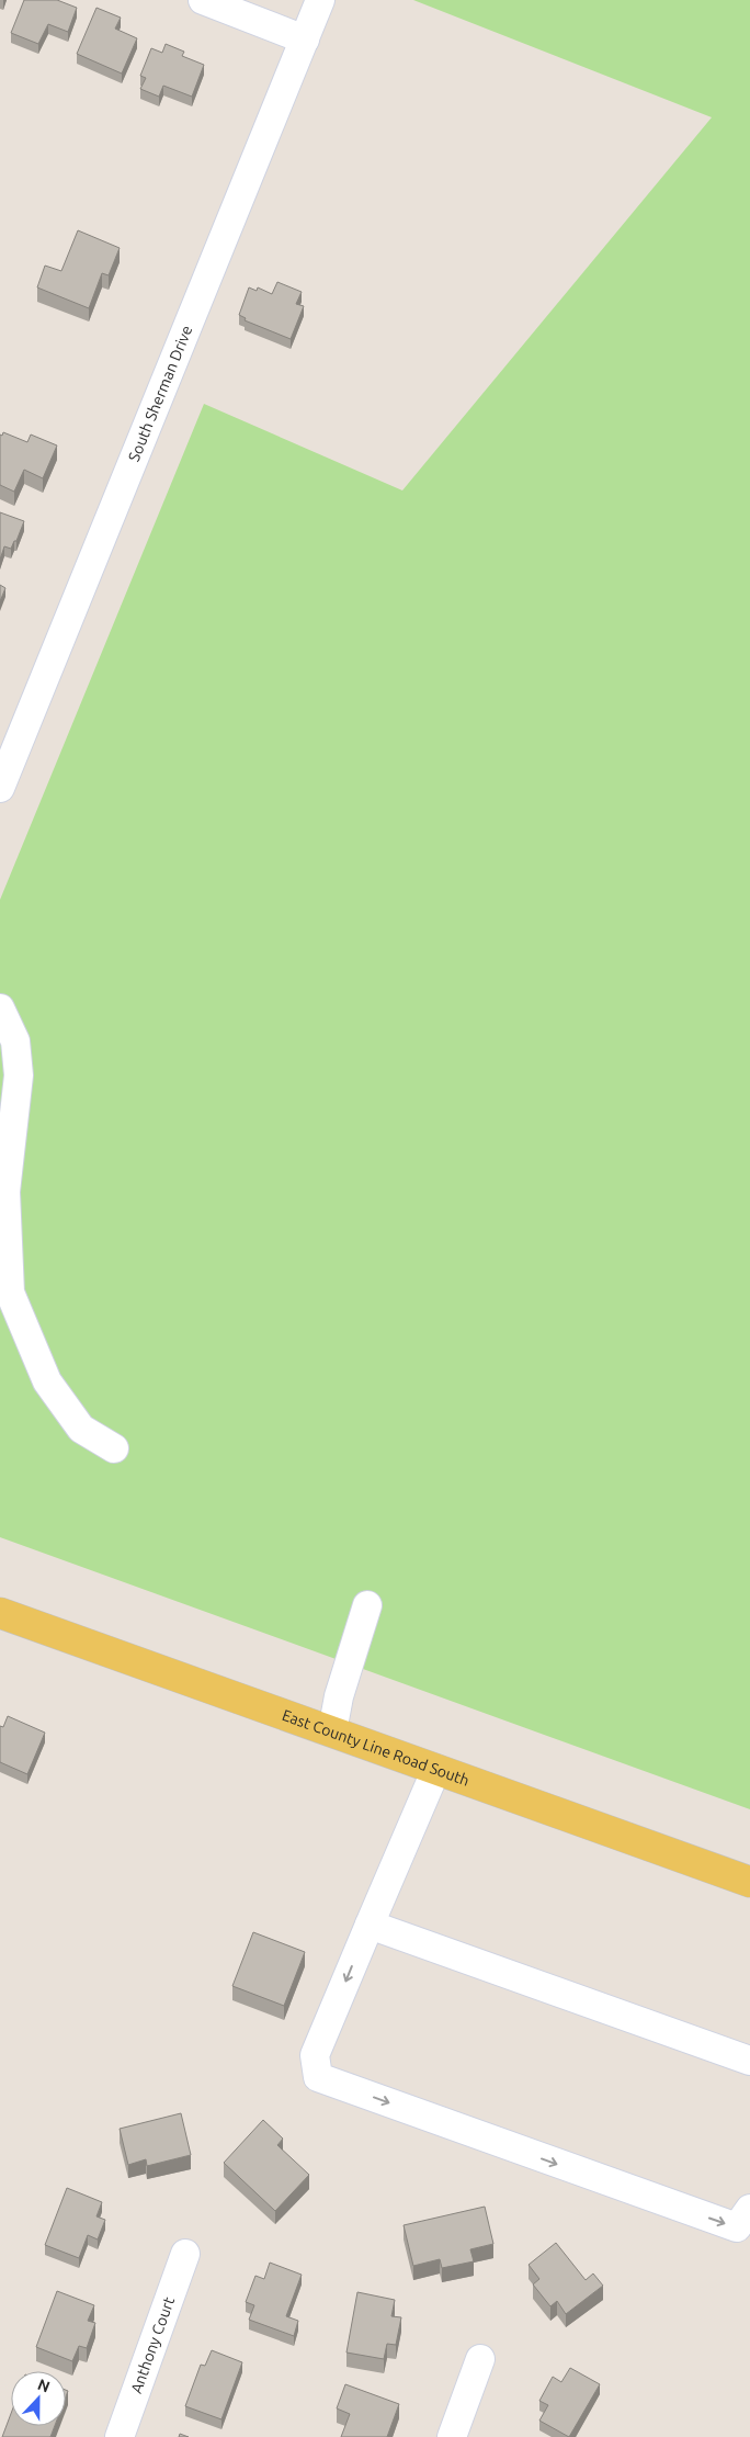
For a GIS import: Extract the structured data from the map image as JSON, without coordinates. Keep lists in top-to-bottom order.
{
  "streets": {
    "main road": ["East County Line Road South"],
    "street": ["South Sherman Drive", "Anthony Court"]
  },
  "north": "top"
}
